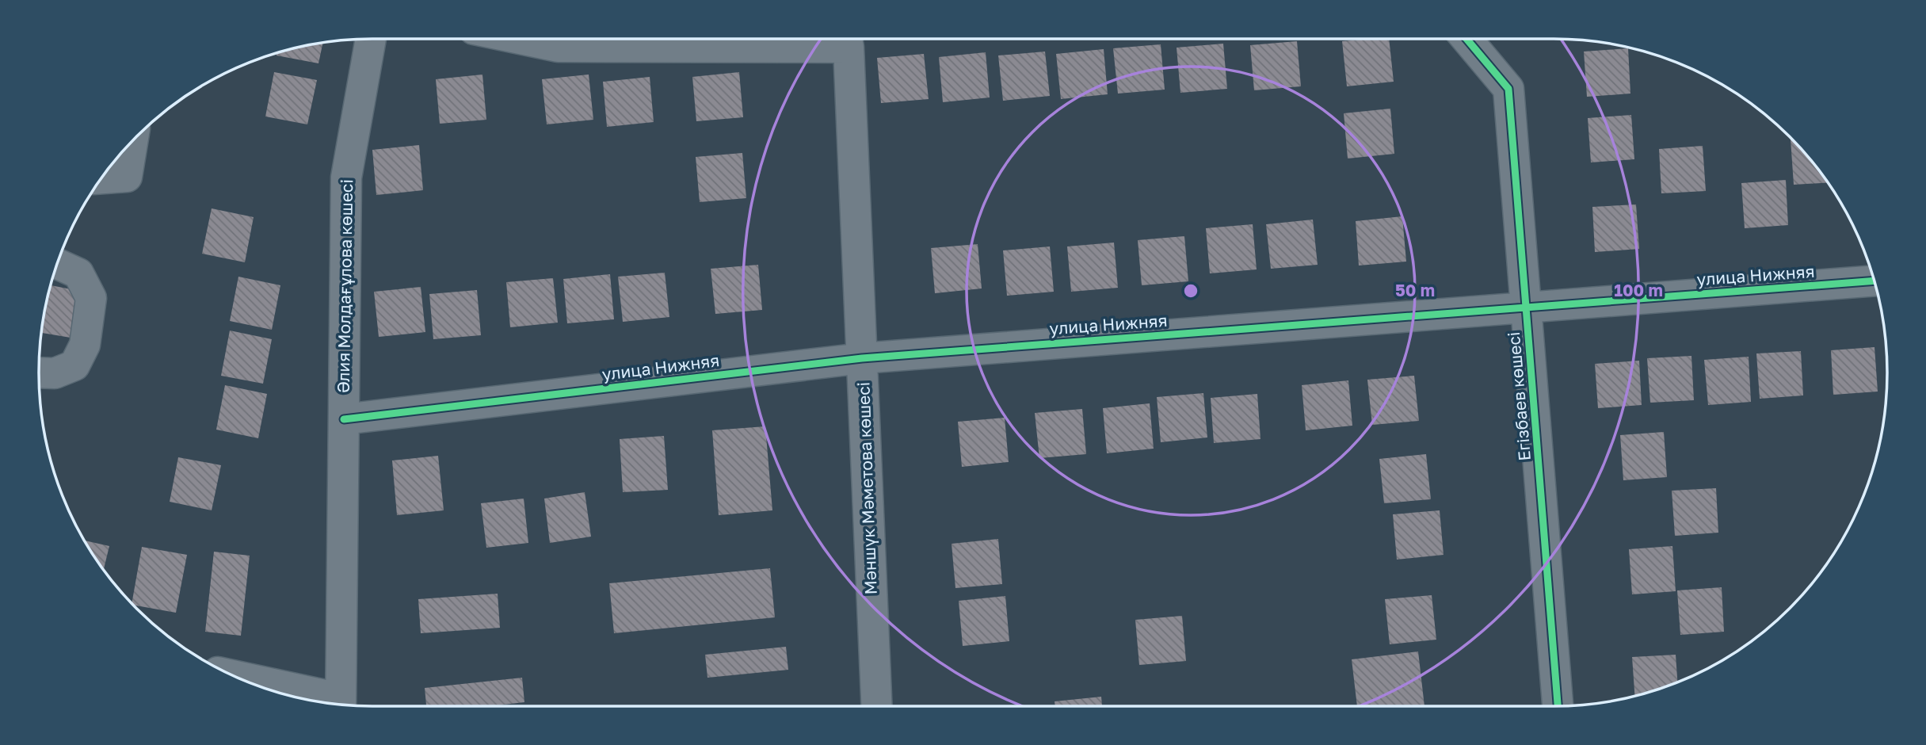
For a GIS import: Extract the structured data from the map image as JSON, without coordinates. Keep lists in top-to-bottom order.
{
  "streets": {
    "street": [
      "улица Нижняя",
      "Әлия Молдағұлова көшесі",
      "Егізбаев көшесі",
      "Мәншүк Мәметова көшесі"
    ]
  },
  "crossings": [
    ["улица Нижняя", "Әлия Молдағұлова көшесі"],
    ["улица Нижняя", "Егізбаев көшесі"],
    ["улица Нижняя", "Мәншүк Мәметова көшесі"]
  ],
  "rings": ["50 m", "100 m"]
}
